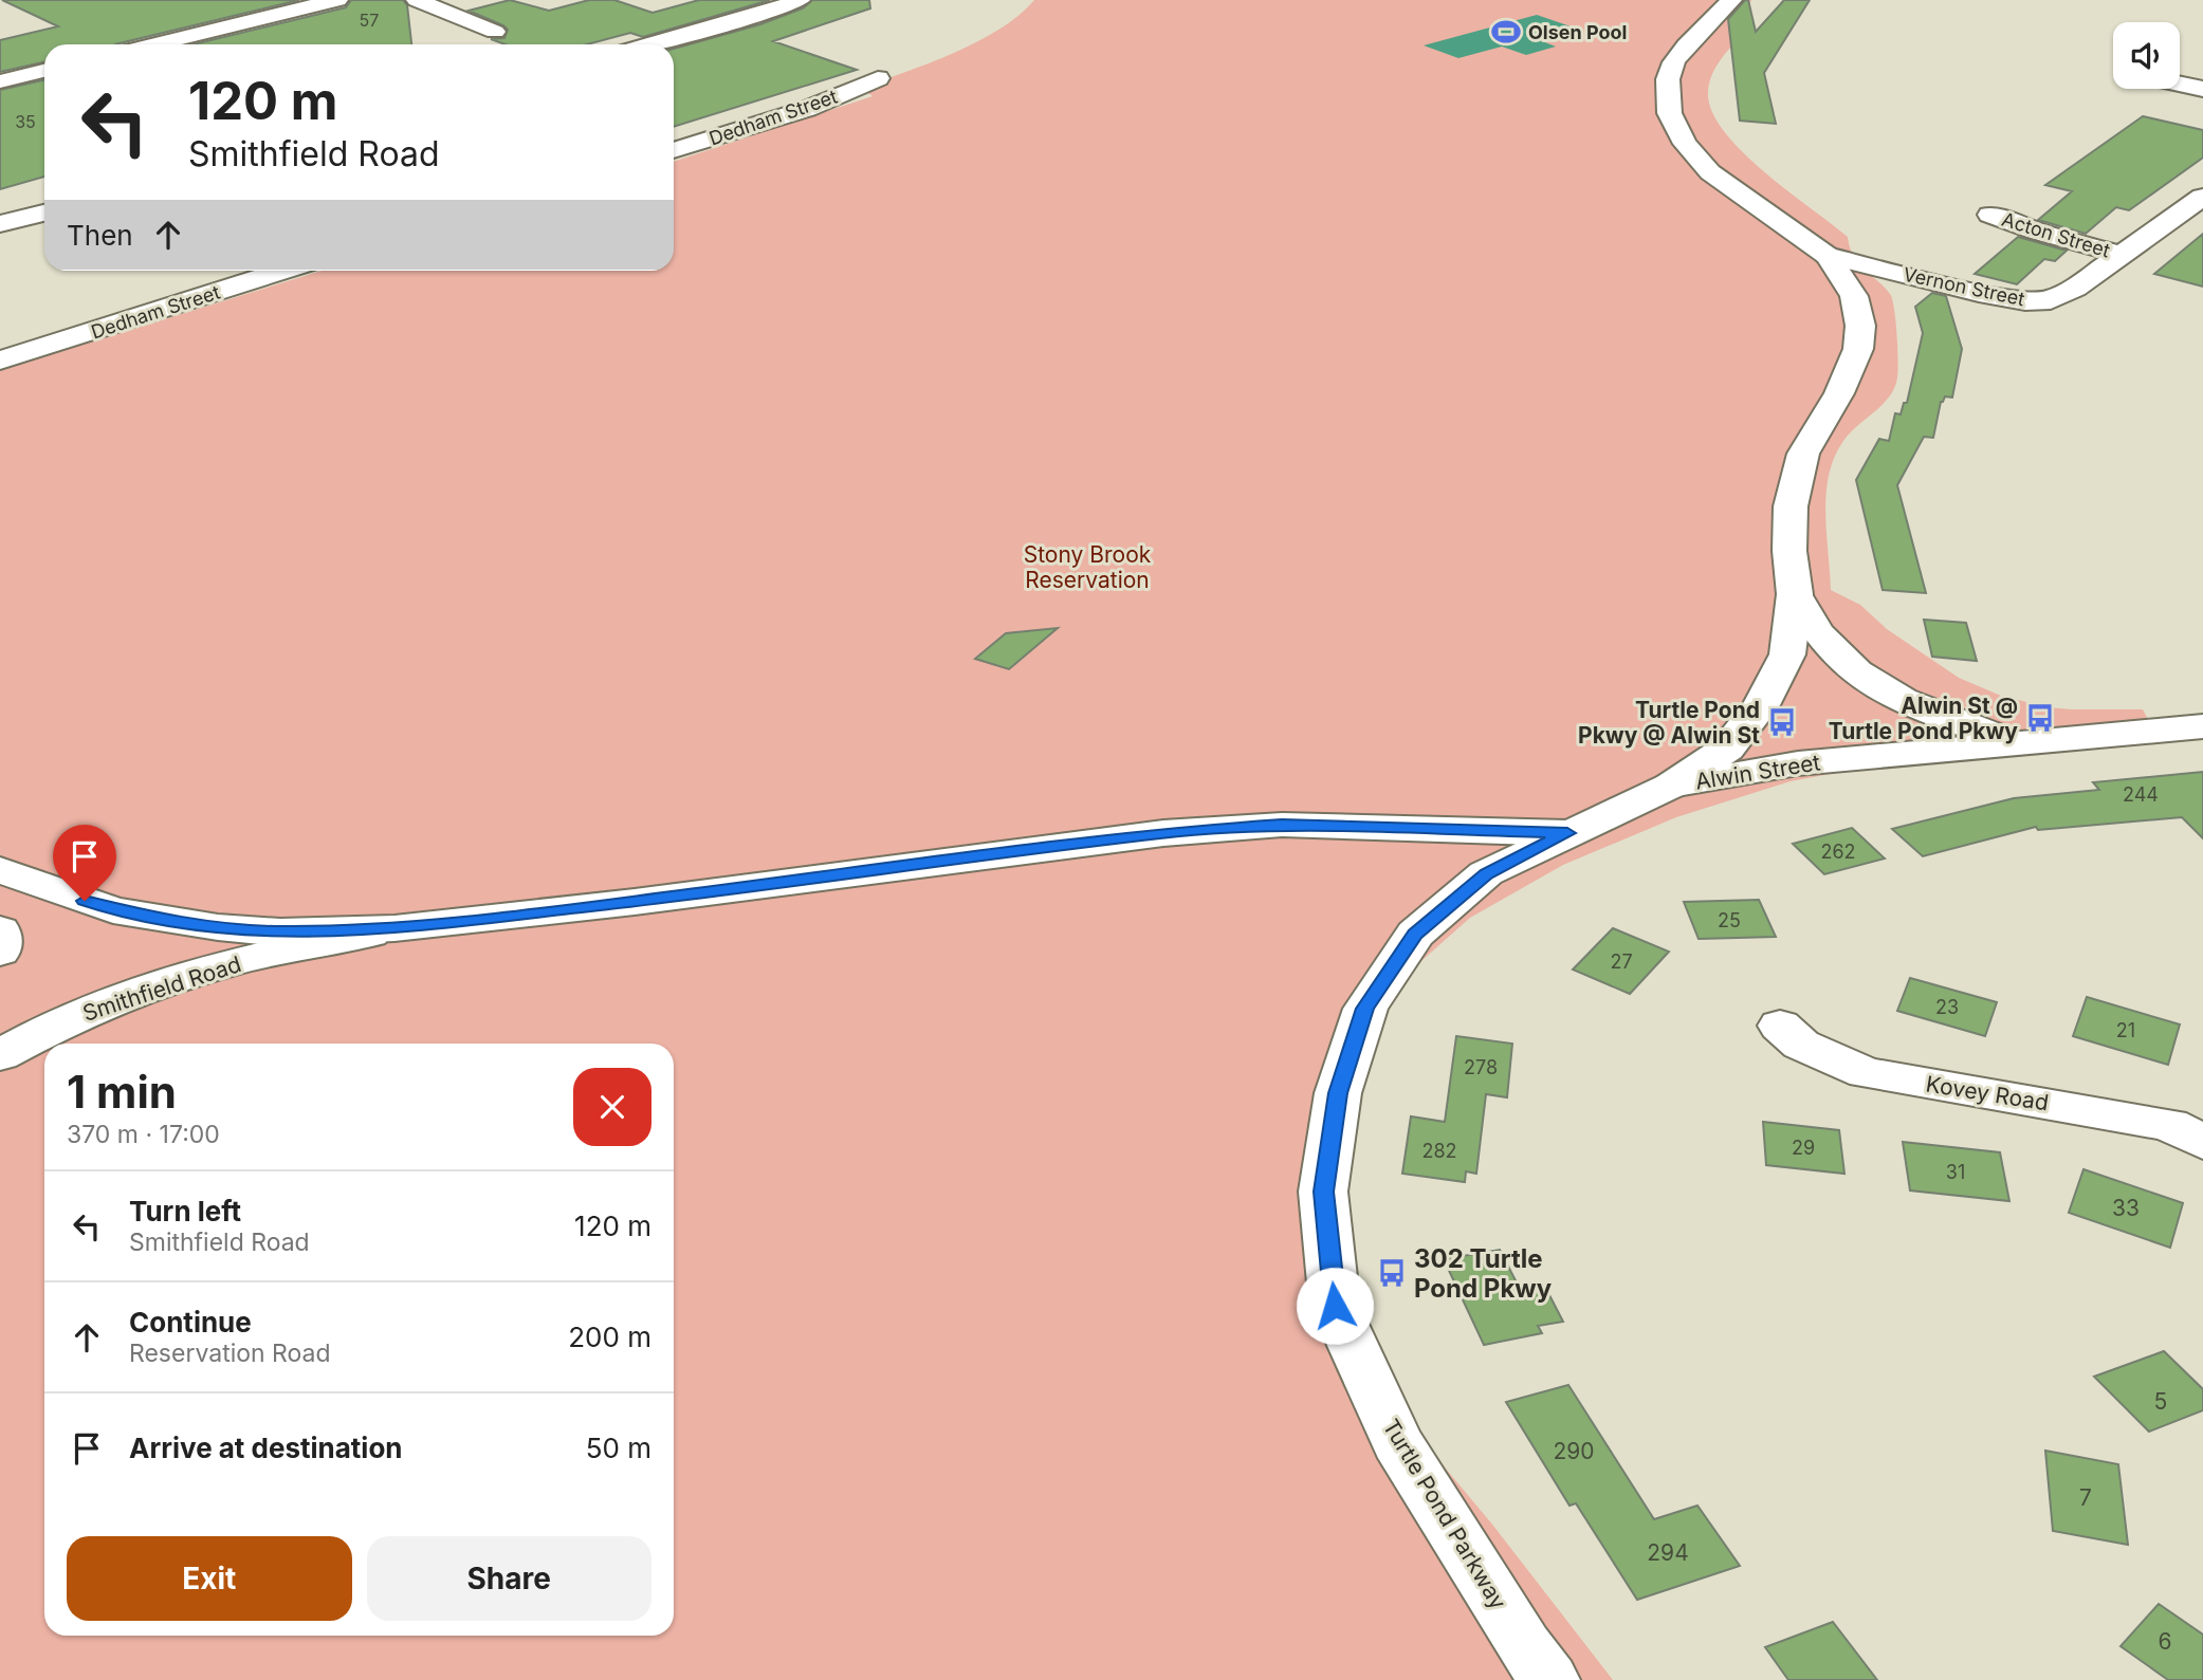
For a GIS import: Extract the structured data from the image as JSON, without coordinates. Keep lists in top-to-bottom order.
{
  "streets": {
    "street": [
      "Dedham Street",
      "Acton Street",
      "Vernon Street",
      "Alwin Street",
      "Smithfield Road",
      "Kovey Road",
      "Turtle Pond Parkway"
    ]
  },
  "crossings": [
    ["Acton Street", "Vernon Street"],
    ["Vernon Street", "Turtle Pond Parkway"],
    ["Alwin Street", "Turtle Pond Parkway"],
    ["Smithfield Road", "Turtle Pond Parkway"]
  ],
  "parks": ["Stony Brook Reservation"],
  "places": {
    "sports": ["Olsen Pool"],
    "bus stop": ["Alwin St @ Turtle Pond Pkwy", "Turtle Pond Pkwy @ Alwin St", "302 Turtle Pond Pkwy"]
  },
  "house_numbers": [
    "57",
    "35",
    "244",
    "262",
    "25",
    "27",
    "23",
    "21",
    "278",
    "29",
    "282",
    "31",
    "33",
    "5",
    "290",
    "7",
    "294",
    "6"
  ],
  "page": {
    "turn": ["120 m", "Smithfield Road"],
    "then": "Then",
    "heading": ["1 min", "370 m · 17:00"],
    "list": [
      {
        "name": "Turn left",
        "note": "Smithfield Road",
        "value": "120 m"
      },
      {
        "name": "Continue",
        "note": "Reservation Road",
        "value": "200 m"
      },
      {
        "name": "Arrive at destination",
        "value": "50 m"
      }
    ],
    "buttons": ["Exit", "Share"]
  }
}
